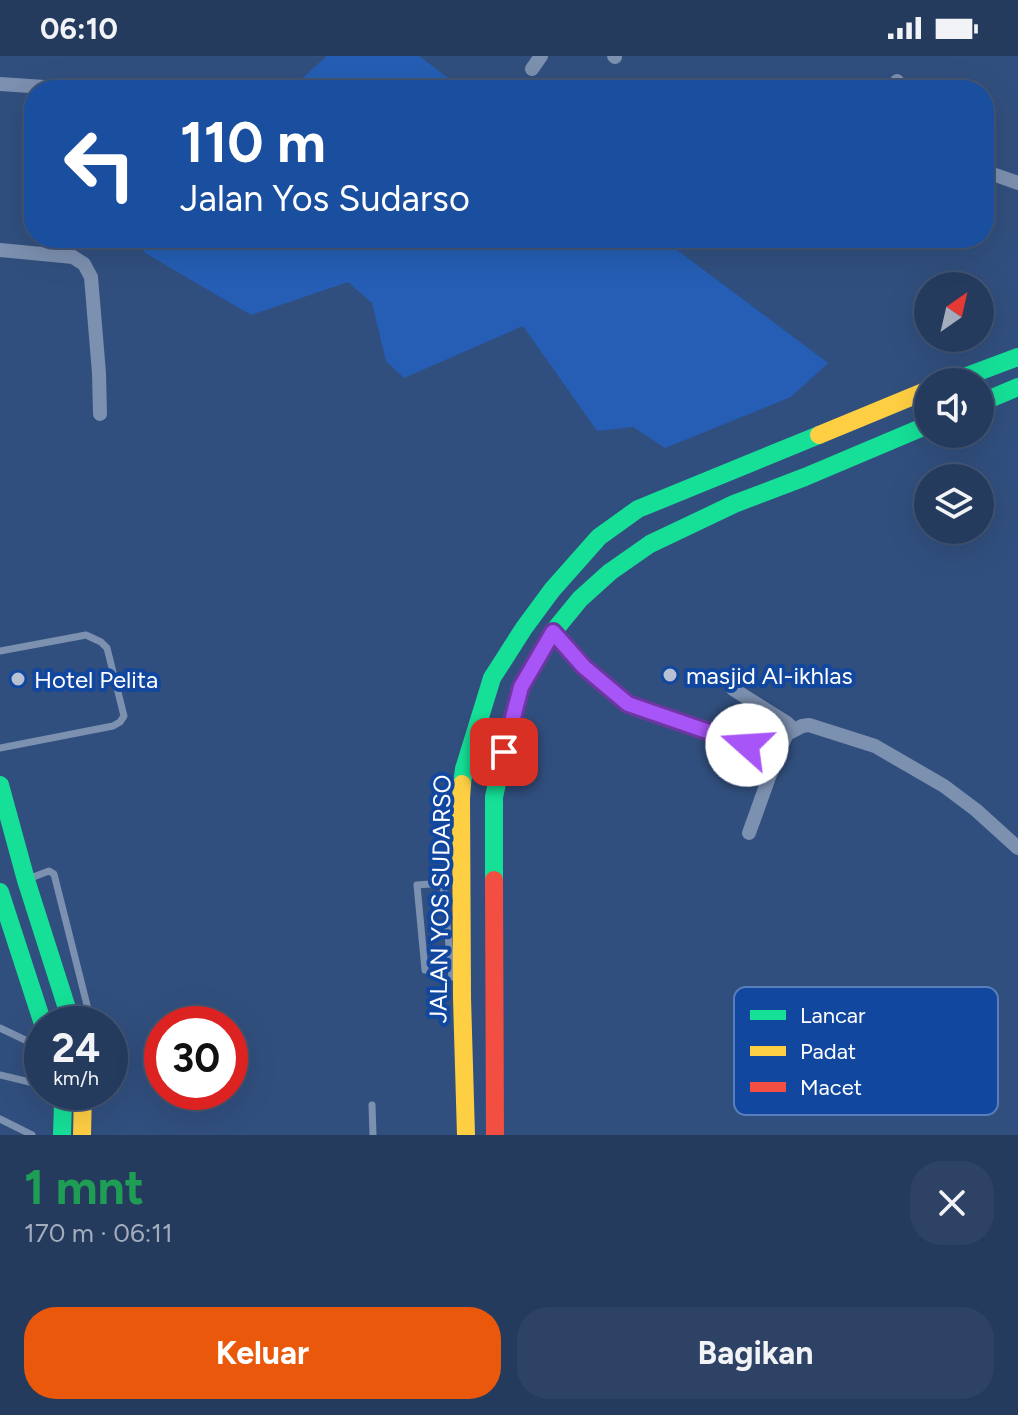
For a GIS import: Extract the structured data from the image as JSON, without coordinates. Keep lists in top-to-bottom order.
{
  "streets": {
    "main road": ["JALAN YOS SUDARSO"]
  },
  "places": ["masjid Al-ikhlas", "Hotel Pelita"],
  "legend": ["Lancar", "Padat", "Macet"],
  "north": "top right",
  "page": {
    "status": "06:10",
    "turn": ["110 m", "Jalan Yos Sudarso"],
    "speed": "24 km/h",
    "limit": "30",
    "heading": ["1 mnt", "170 m · 06:11"],
    "buttons": ["Keluar", "Bagikan"]
  }
}
